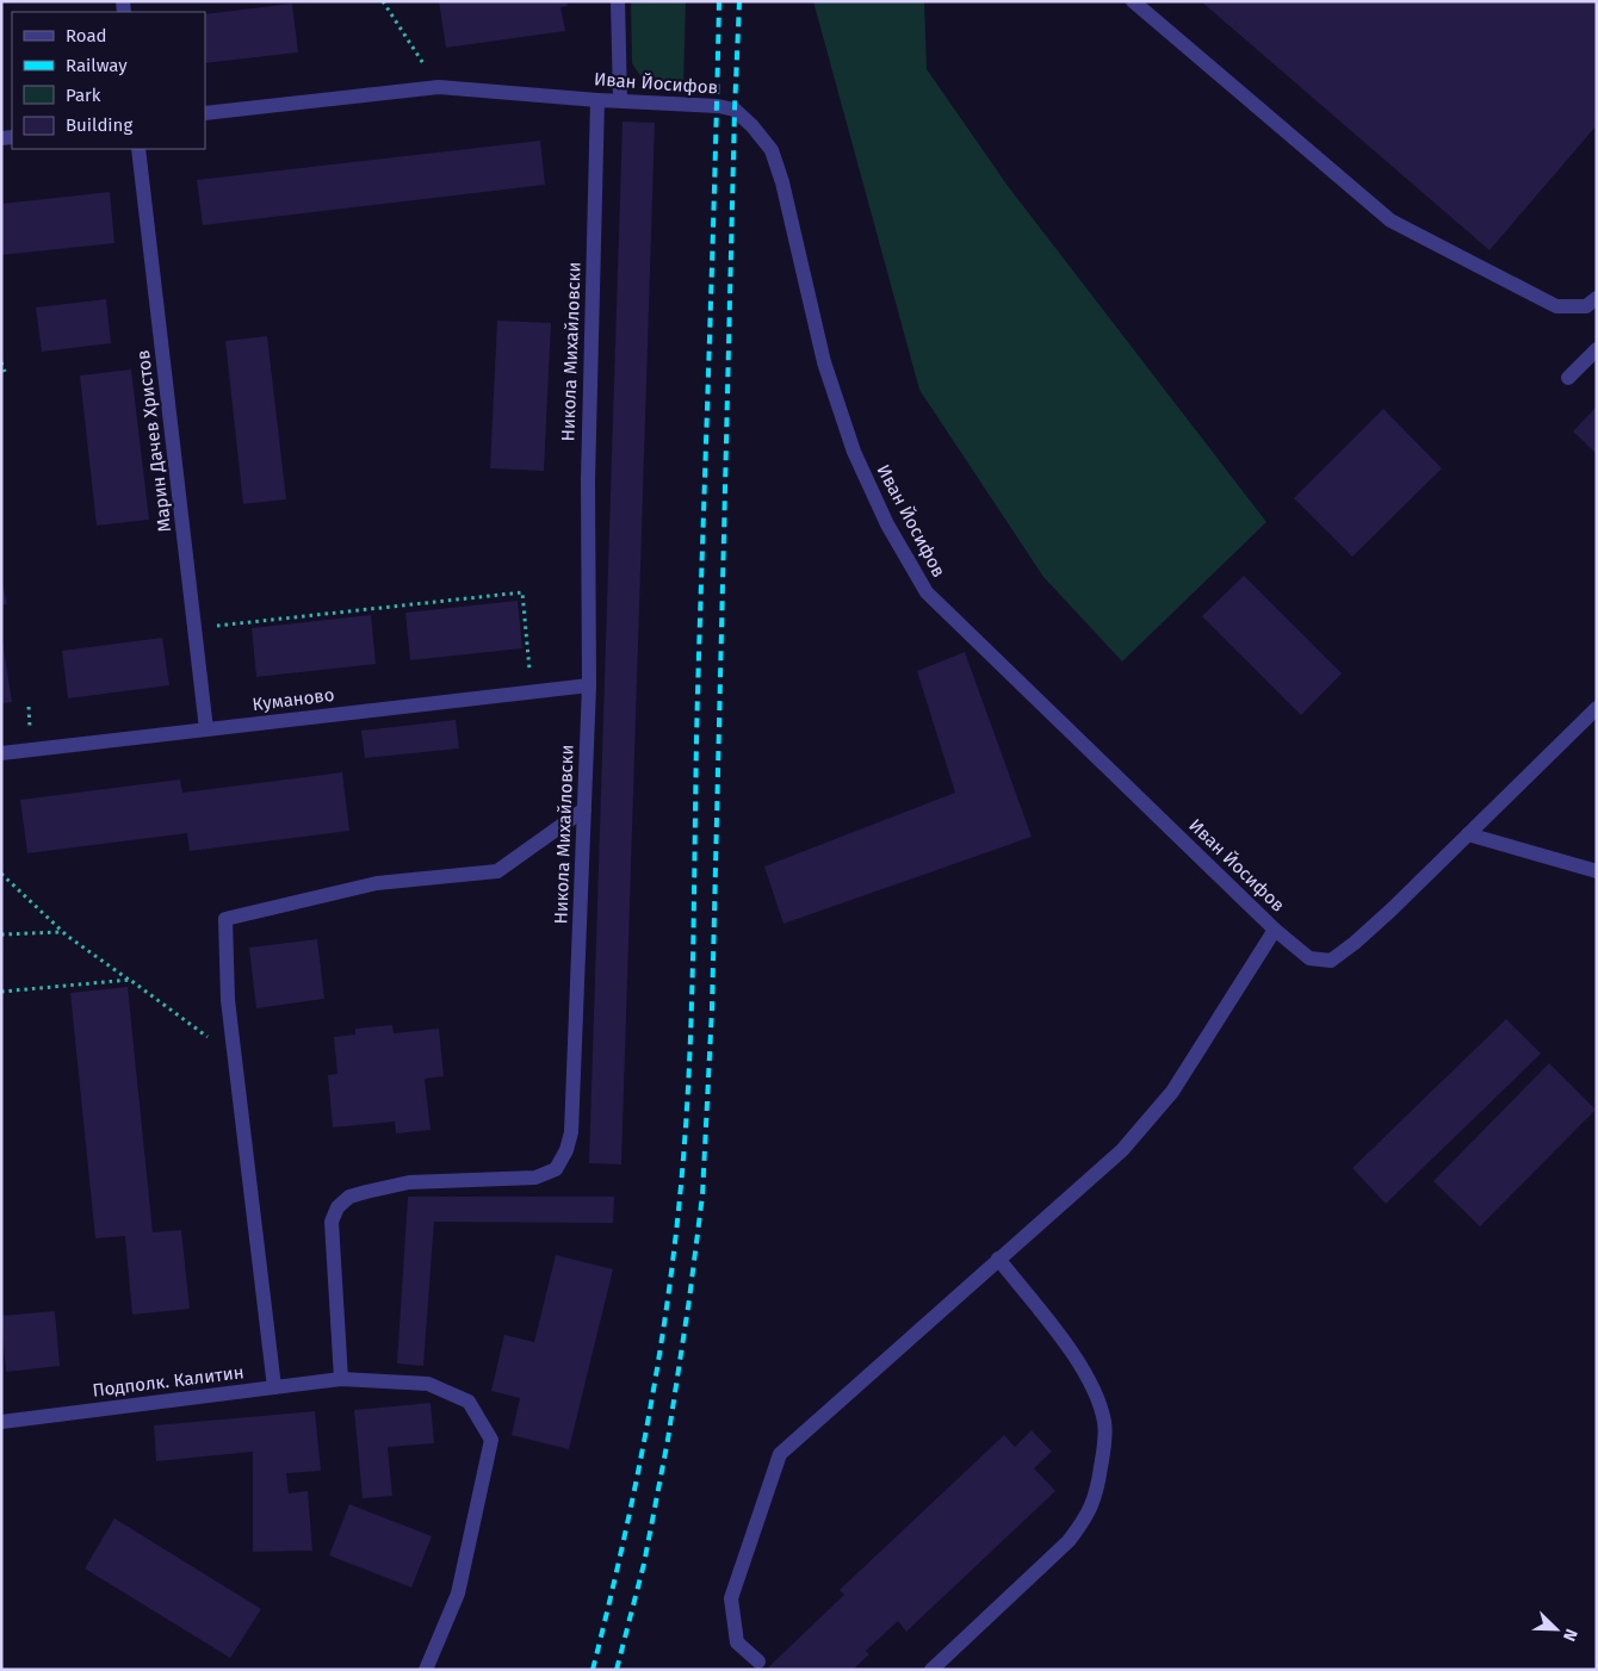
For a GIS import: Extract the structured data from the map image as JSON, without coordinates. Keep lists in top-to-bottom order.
{
  "streets": {
    "street": [
      "Иван Йосифов",
      "Никола Михайловски",
      "Марин Дачев Христов",
      "Куманово",
      "Подполк. Калитин"
    ]
  },
  "crossings": [
    ["Иван Йосифов", "Никола Михайловски"],
    ["Никола Михайловски", "Куманово"],
    ["Никола Михайловски", "Подполк. Калитин"],
    ["Марин Дачев Христов", "Куманово"]
  ],
  "legend": [
    "Road",
    "Railway",
    "Park",
    "Building"
  ],
  "north": "bottom right"
}
